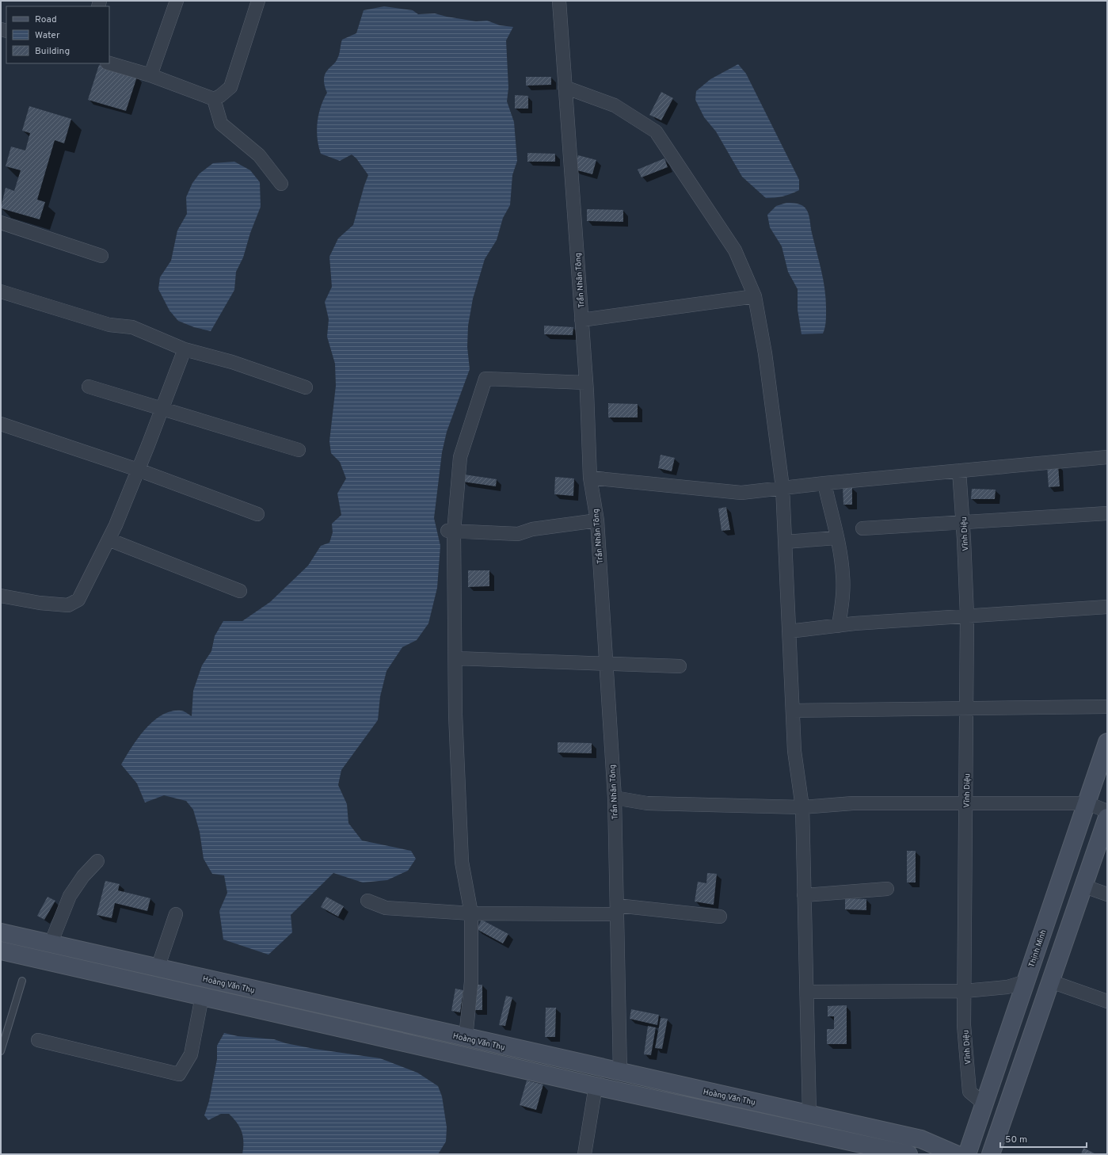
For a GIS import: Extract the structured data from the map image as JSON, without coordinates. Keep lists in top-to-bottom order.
{
  "streets": {
    "main road": ["Thịnh Minh", "Hoàng Văn Thụ"],
    "street": ["Trần Nhân Tông", "Vĩnh Diệu"]
  },
  "crossings": [
    ["Trần Nhân Tông", "Hoàng Văn Thụ"],
    ["Vĩnh Diệu", "Thịnh Minh"]
  ],
  "legend": ["Road", "Water", "Building"],
  "scale_bar": "50 m"
}
